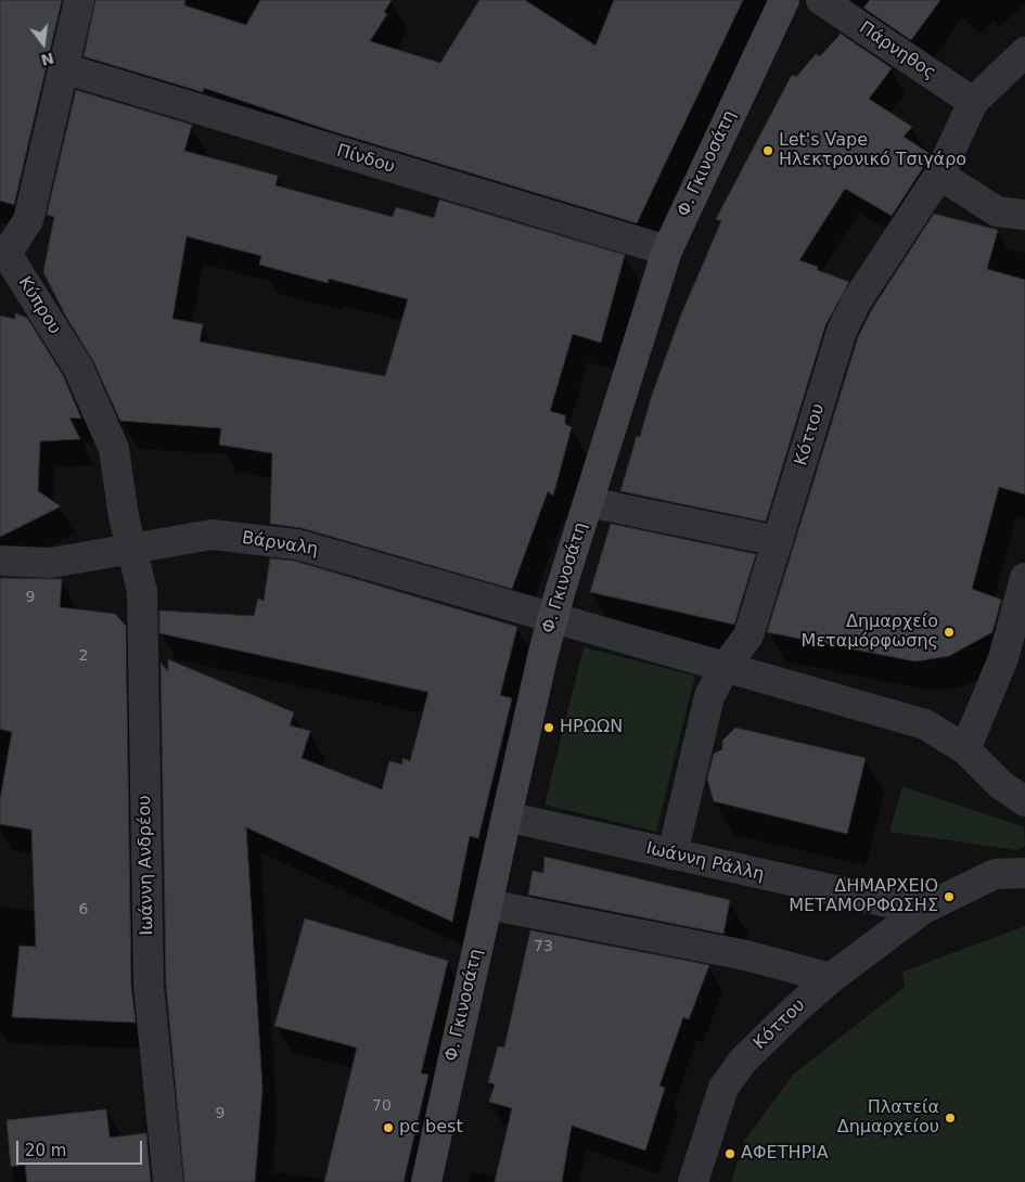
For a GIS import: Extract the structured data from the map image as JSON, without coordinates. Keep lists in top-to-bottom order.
{
  "streets": {
    "main road": ["Φ. Γκινοσάτη"],
    "street": [
      "Πάρνηθος",
      "Πίνδου",
      "Κύπρου",
      "Κόττου",
      "Βάρναλη",
      "Ιωάννη Ράλλη",
      "Ιωάννη Ανδρέου"
    ]
  },
  "crossings": [
    ["Πάρνηθος", "Κόττου"],
    ["Πίνδου", "Φ. Γκινοσάτη"],
    ["Πίνδου", "Κύπρου"],
    ["Φ. Γκινοσάτη", "Βάρναλη"],
    ["Φ. Γκινοσάτη", "Ιωάννη Ράλλη"],
    ["Κύπρου", "Βάρναλη"],
    ["Κύπρου", "Ιωάννη Ανδρέου"],
    ["Κόττου", "Ιωάννη Ράλλη"],
    ["Βάρναλη", "Ιωάννη Ανδρέου"]
  ],
  "places": [
    "Let's Vape Ηλεκτρονικό Τσιγάρο",
    "Δημαρχείο Μεταμόρφωσης",
    "ΗΡΩΩΝ",
    "ΔΗΜΑΡΧΕΙΟ ΜΕΤΑΜΟΡΦΩΣΗΣ",
    "Πλατεία Δημαρχείου",
    "pc best",
    "ΑΦΕΤΗΡΙΑ"
  ],
  "house_numbers": [
    "9",
    "2",
    "6",
    "73",
    "70",
    "9"
  ],
  "scale_bar": "20 m",
  "north": "bottom"
}
